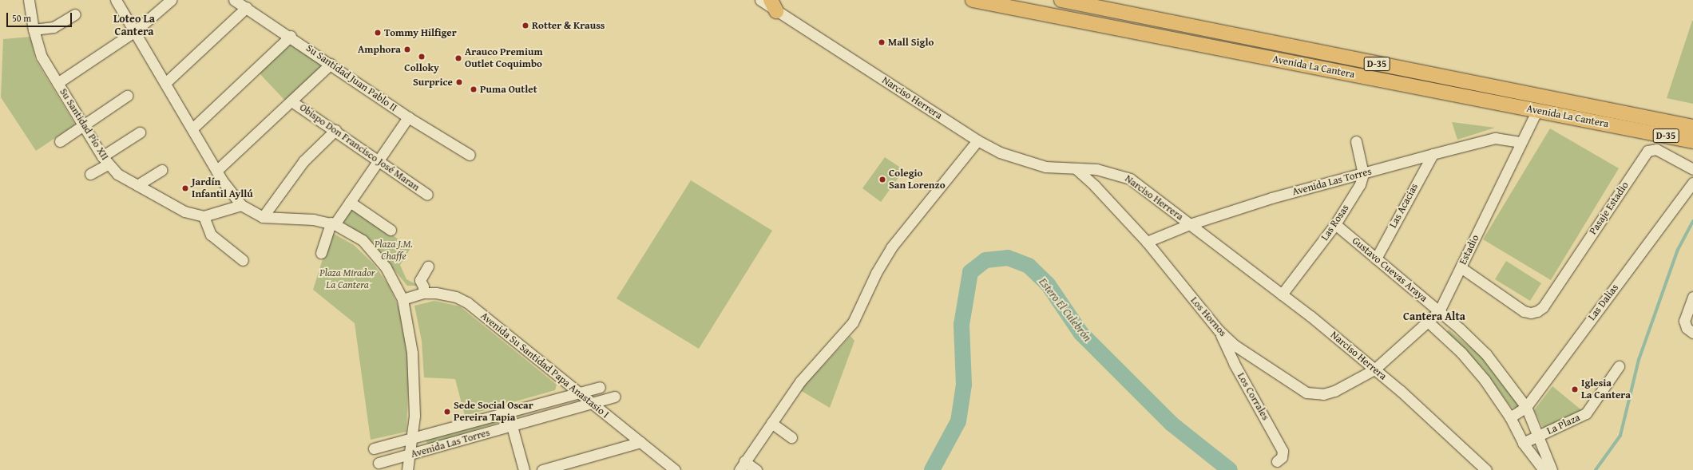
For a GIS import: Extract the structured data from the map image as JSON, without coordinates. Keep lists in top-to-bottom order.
{
  "streets": {
    "highway": ["D-35", "Avenida La Cantera"],
    "street": [
      "Su Santidad Juan Pablo II",
      "Narciso Herrera",
      "Su Santidad Pío XII",
      "Obispo Don Francisco José Maran",
      "Avenida Las Torres",
      "Las Acacias",
      "Pasaje Estadio",
      "Las Rosas",
      "Estadio",
      "Gustavo Cuevas Araya",
      "Las Dalias",
      "Los Hornos",
      "Avenida Su Santidad Papa Anastasio I",
      "Los Corrales",
      "La Plaza"
    ]
  },
  "crossings": [
    ["Avenida La Cantera", "Estadio"],
    ["Narciso Herrera", "Avenida Las Torres"],
    ["Narciso Herrera", "Las Rosas"],
    ["Narciso Herrera", "Estadio"],
    ["Narciso Herrera", "Los Hornos"],
    ["Avenida Las Torres", "Las Acacias"],
    ["Avenida Las Torres", "Las Rosas"],
    ["Avenida Las Torres", "Estadio"],
    ["Avenida Las Torres", "Los Hornos"],
    ["Avenida Las Torres", "Avenida Su Santidad Papa Anastasio I"],
    ["Las Acacias", "Gustavo Cuevas Araya"],
    ["Pasaje Estadio", "Estadio"],
    ["Las Rosas", "Gustavo Cuevas Araya"],
    ["Estadio", "Gustavo Cuevas Araya"],
    ["Estadio", "Los Hornos"],
    ["Gustavo Cuevas Araya", "Las Dalias"],
    ["Gustavo Cuevas Araya", "La Plaza"],
    ["Los Hornos", "Los Corrales"]
  ],
  "districts": ["Loteo La Cantera", "Cantera Alta"],
  "water": ["Estero El Culebrón"],
  "parks": ["Plaza J.M. Chaffe", "Plaza Mirador La Cantera"],
  "places": [
    "Rotter & Krauss",
    "Tommy Hilfiger",
    "Mall Siglo",
    "Amphora",
    "Colloky",
    "Arauco Premium Outlet Coquimbo",
    "Surprice",
    "Puma Outlet",
    "Colegio San Lorenzo",
    "Jardín Infantil Ayllú",
    "Iglesia La Cantera",
    "Sede Social Oscar Pereira Tapia"
  ],
  "scale_bar": "50 m"
}
